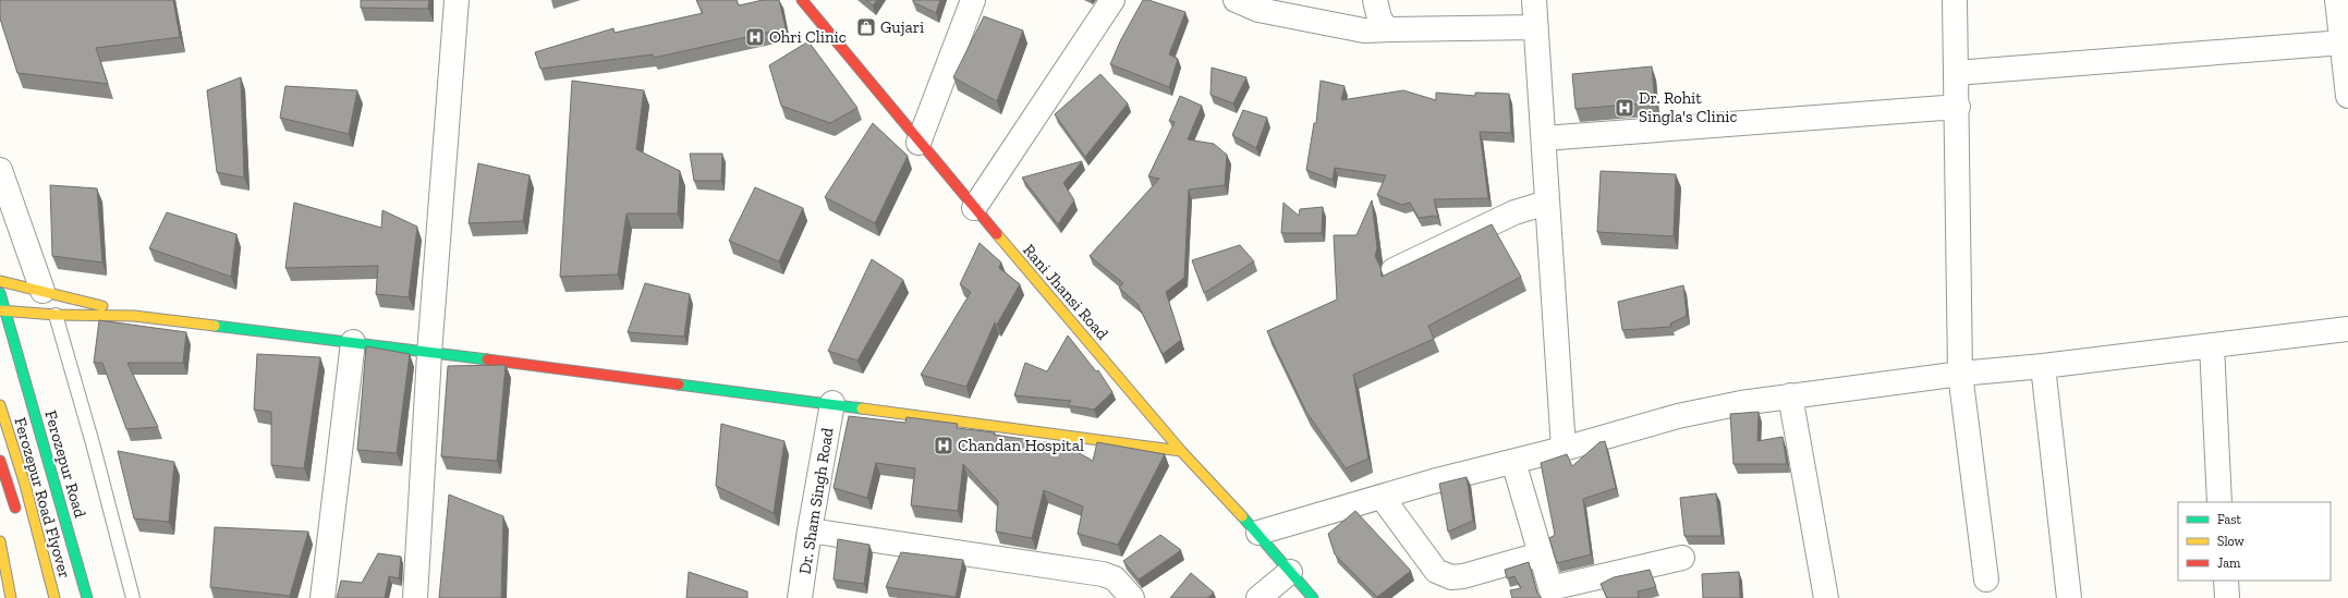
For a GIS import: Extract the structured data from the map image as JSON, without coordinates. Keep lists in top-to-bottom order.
{
  "streets": {
    "street": [
      "Rani Jhansi Road",
      "Ferozepur Road",
      "Ferozepur Road Flyover",
      "Dr. Sham Singh Road"
    ]
  },
  "places": {
    "shop": ["Gujari"],
    "hospital": ["Ohri Clinic", "Dr. Rohit Singla's Clinic", "Chandan Hospital"]
  },
  "legend": ["Fast", "Slow", "Jam"]
}
